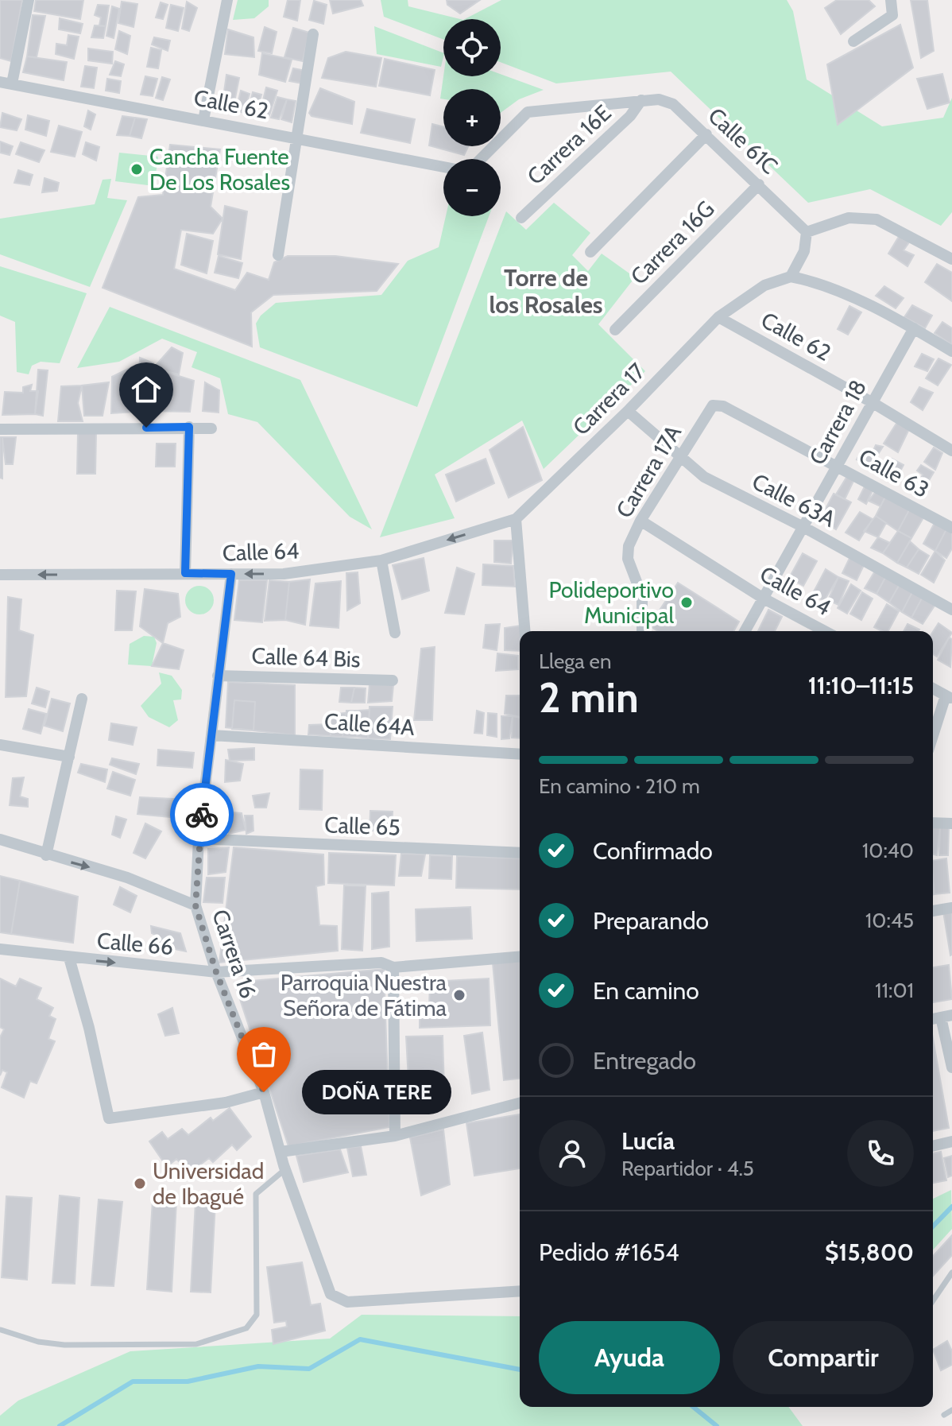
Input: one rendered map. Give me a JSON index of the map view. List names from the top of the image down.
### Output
{
  "streets": {
    "street": [
      "Calle 62",
      "Calle 61C",
      "Carrera 16E",
      "Carrera 16G",
      "Carrera 17",
      "Carrera 18",
      "Carrera 17A",
      "Calle 63",
      "Calle 63A",
      "Calle 64",
      "Calle 64 Bis",
      "Calle 64A",
      "Calle 65",
      "Calle 66",
      "Carrera 16"
    ]
  },
  "crossings": [
    ["Calle 62", "Carrera 17"],
    ["Calle 62", "Carrera 18"],
    ["Calle 61C", "Carrera 16E"],
    ["Calle 61C", "Carrera 16G"],
    ["Carrera 17", "Calle 63A"],
    ["Carrera 17", "Calle 64"],
    ["Carrera 18", "Calle 63"],
    ["Carrera 18", "Calle 63A"],
    ["Carrera 18", "Calle 64"],
    ["Carrera 17A", "Calle 63"],
    ["Carrera 17A", "Calle 63A"],
    ["Carrera 17A", "Calle 64"],
    ["Calle 64", "Carrera 16"],
    ["Calle 64 Bis", "Carrera 16"],
    ["Calle 64A", "Carrera 16"],
    ["Calle 65", "Carrera 16"],
    ["Calle 66", "Carrera 16"]
  ],
  "one_way": ["Calle 64"],
  "districts": ["Torre de los Rosales"],
  "places": [
    "Cancha Fuente De Los Rosales",
    "Polideportivo Municipal",
    "Parroquia Nuestra Señora de Fátima",
    "DOÑA TERE",
    "Universidad de Ibagué"
  ],
  "page": {
    "map_buttons": ["+", "−"],
    "heading": ["2 min", "Llega en", "11:10–11:15"],
    "panel": [
      "Lucía",
      "Repartidor · 4.5",
      "Pedido #1654",
      "$15,800"
    ],
    "bar": "En camino · 210 m",
    "list": [
      ["Confirmado", "10:40"],
      ["Preparando", "10:45"],
      ["En camino", "11:01"],
      "Entregado"
    ],
    "bubble": "DOÑA TERE",
    "buttons": ["Ayuda", "Compartir"]
  }
}
